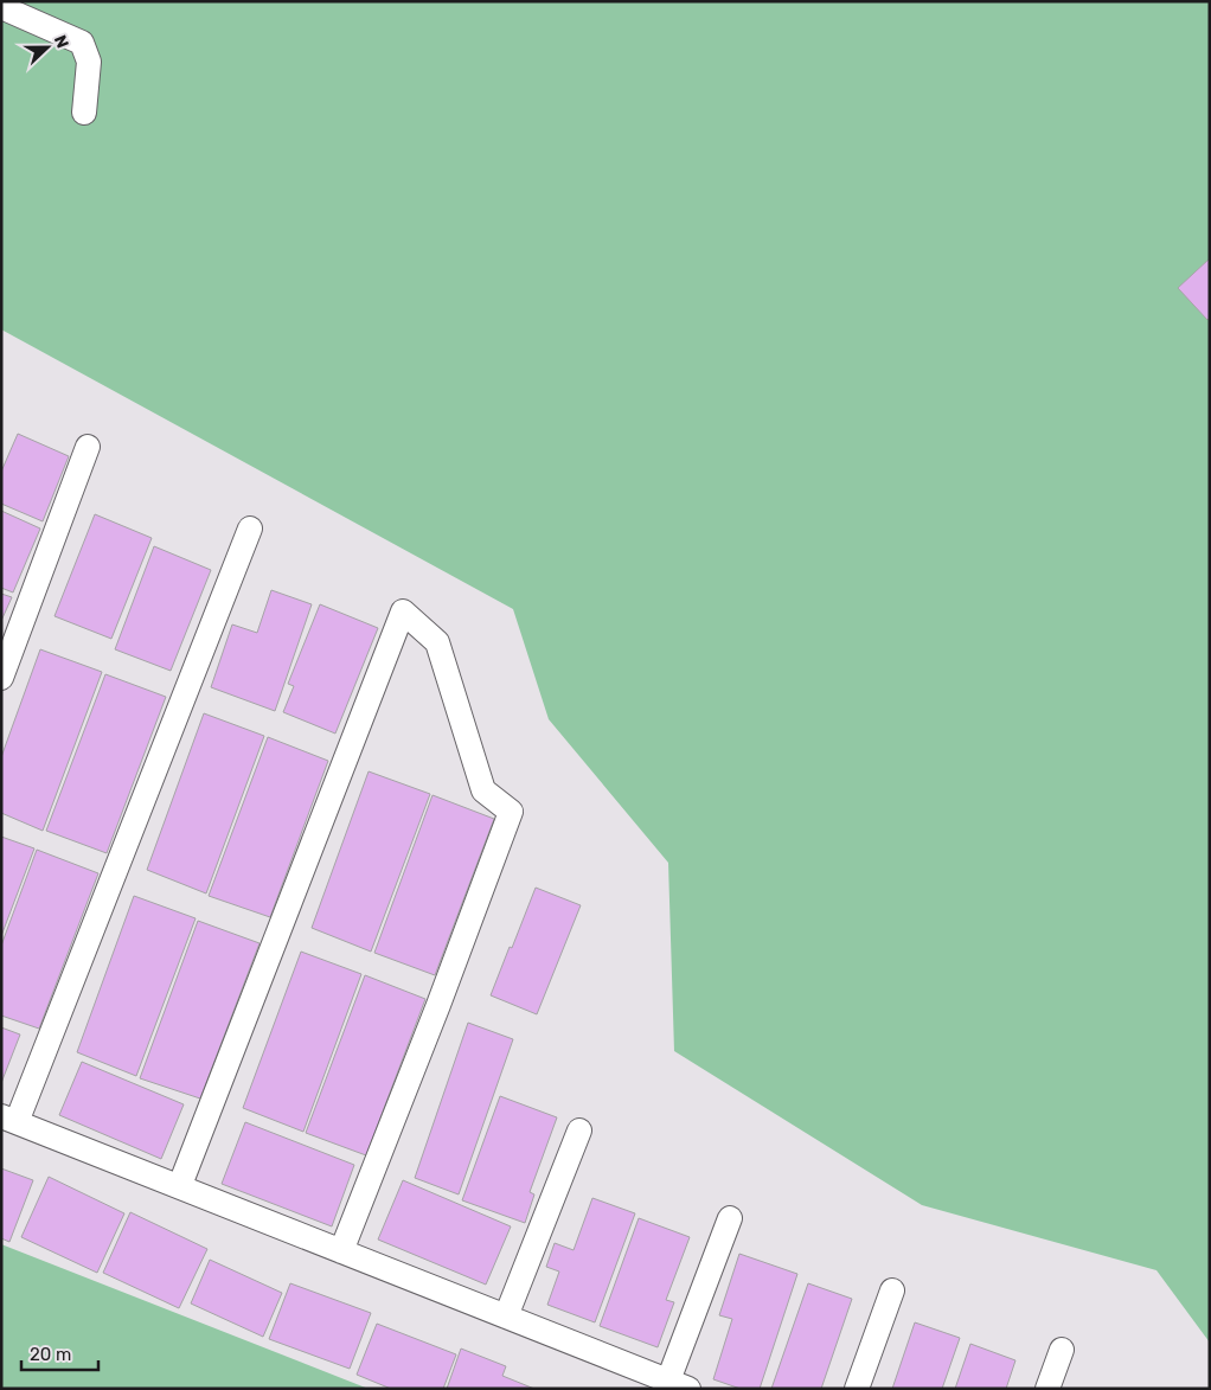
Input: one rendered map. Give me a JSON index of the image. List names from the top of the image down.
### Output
{
  "scale_bar": "20 m",
  "north": "right"
}
